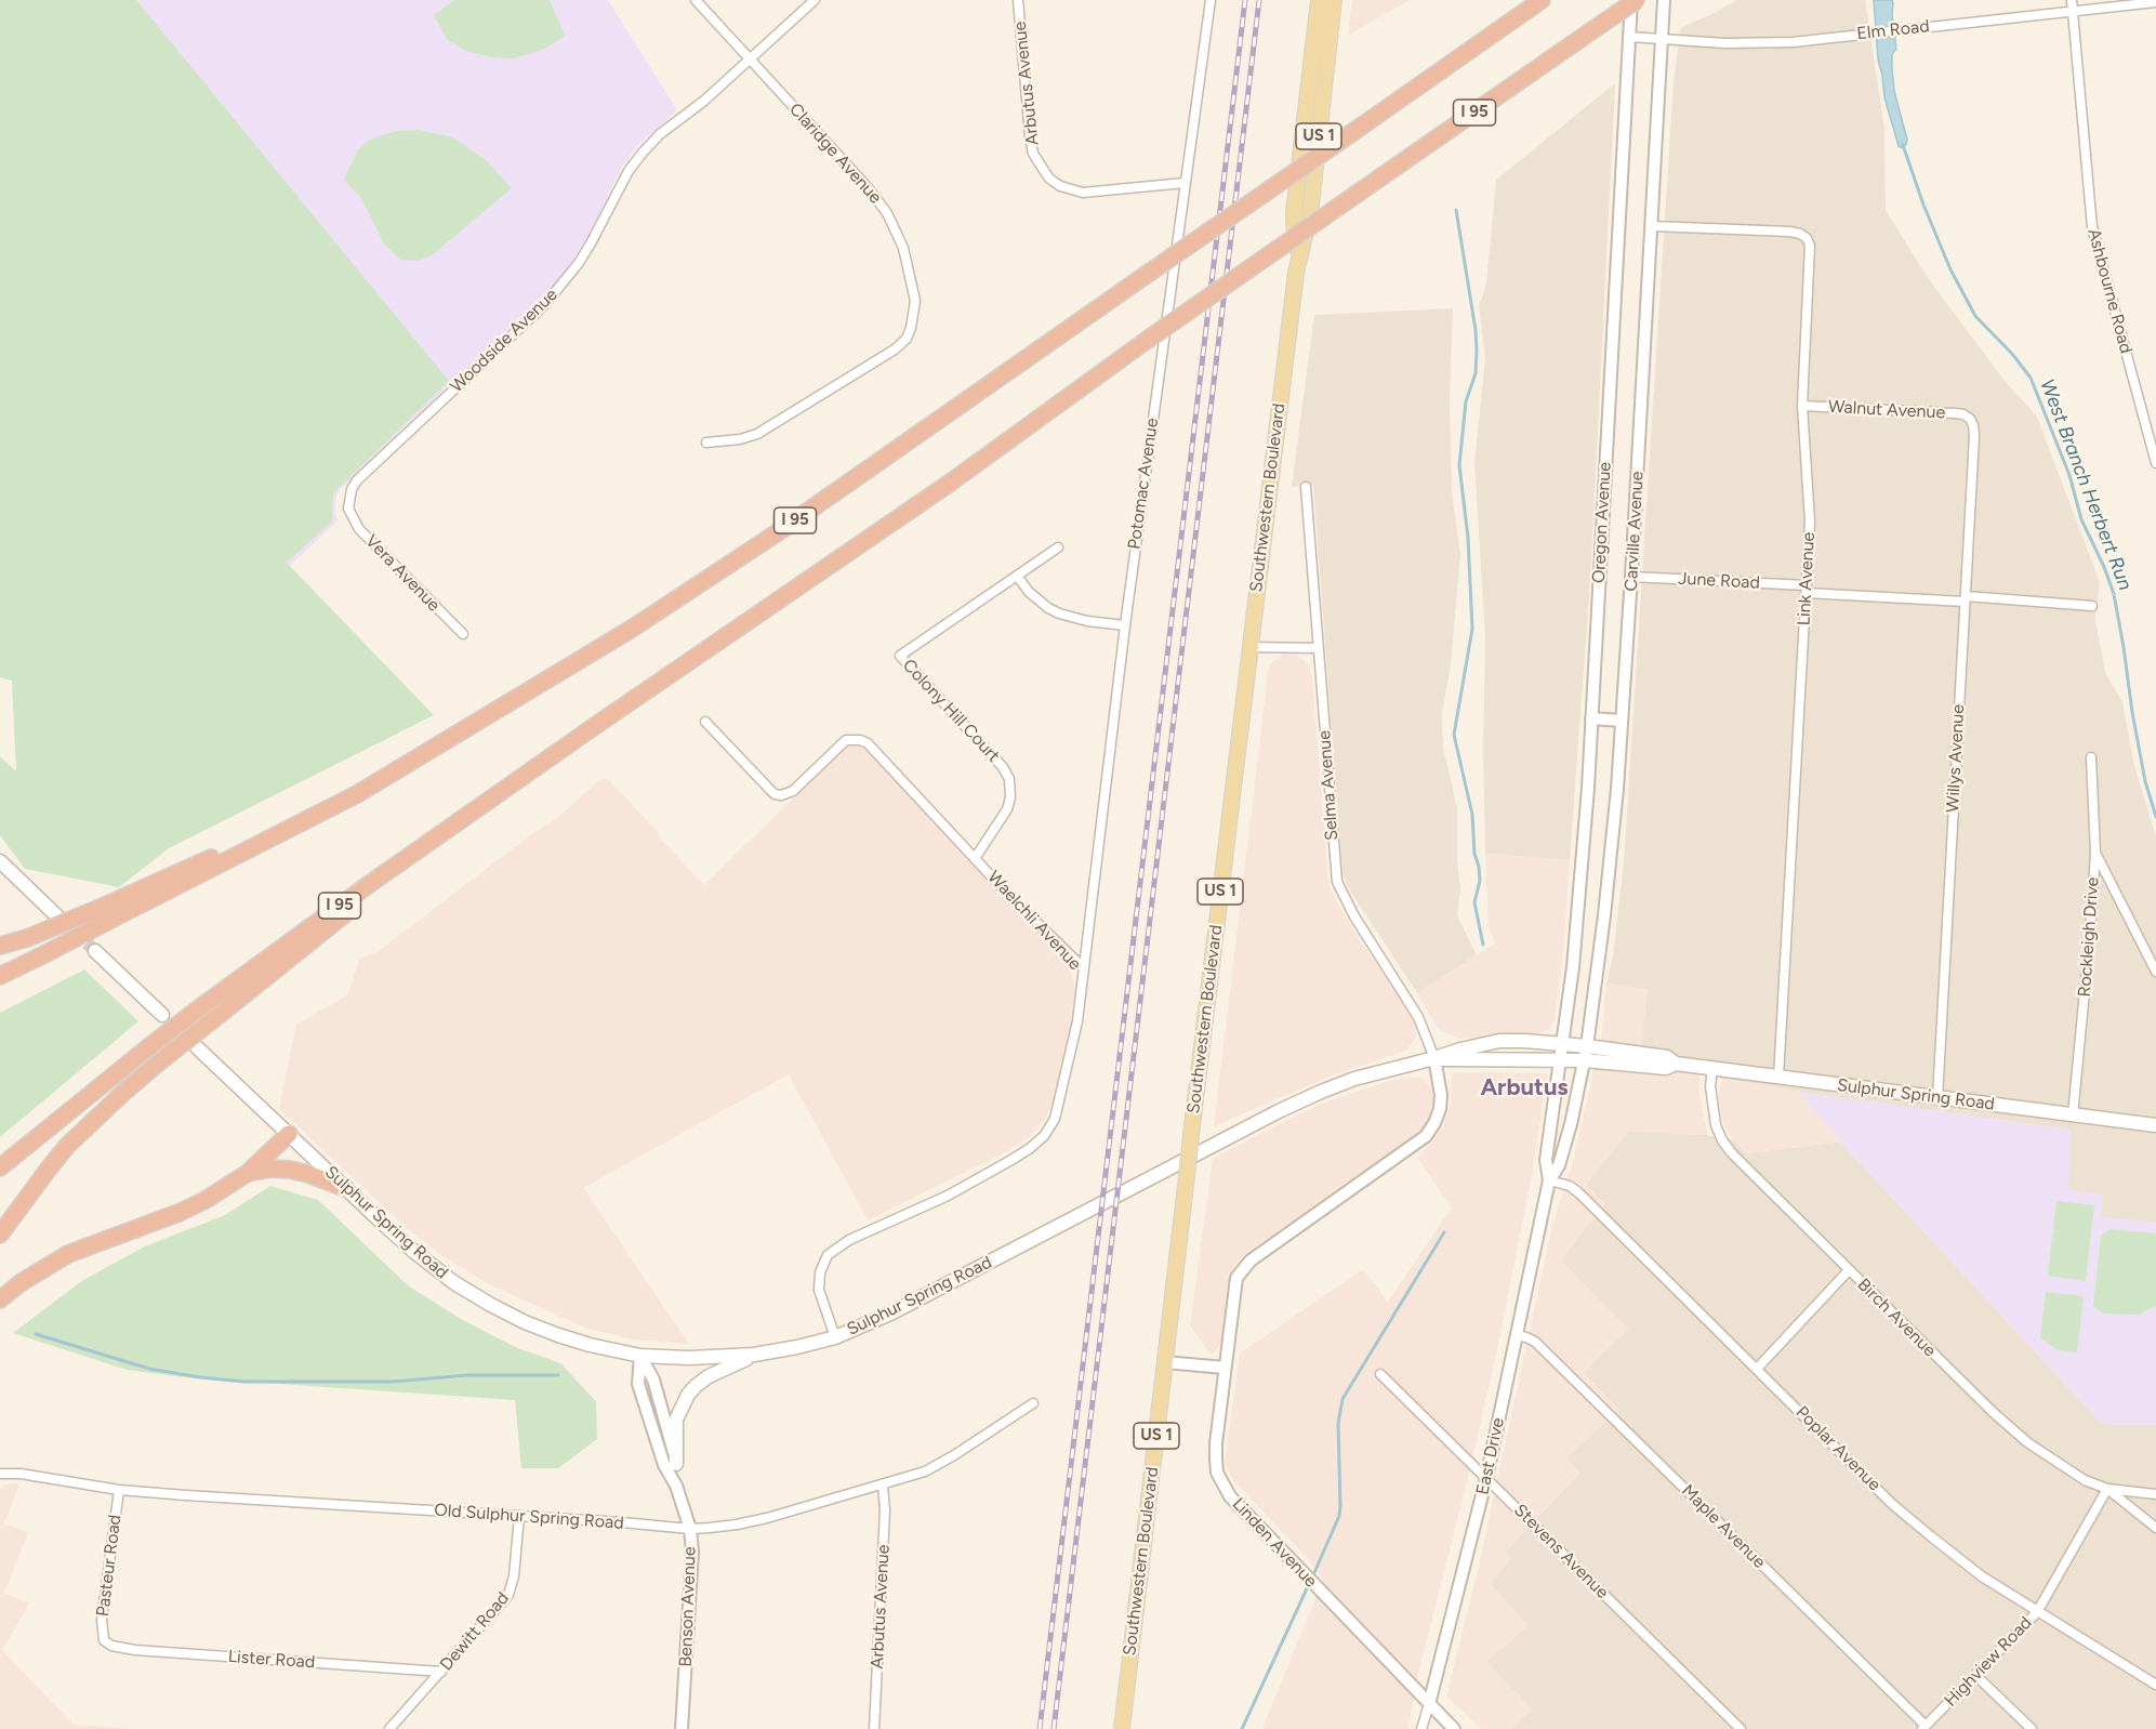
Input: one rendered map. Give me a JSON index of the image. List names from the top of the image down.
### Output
{
  "streets": {
    "highway": ["I 95"],
    "main road": ["US 1", "Southwestern Boulevard", "Sulphur Spring Road"],
    "street": [
      "Elm Road",
      "Arbutus Avenue",
      "Claridge Avenue",
      "Ashbourne Road",
      "Woodside Avenue",
      "Walnut Avenue",
      "Potomac Avenue",
      "Oregon Avenue",
      "Carville Avenue",
      "Vera Avenue",
      "Link Avenue",
      "June Road",
      "Colony Hill Court",
      "Willys Avenue",
      "Selma Avenue",
      "Waelchli Avenue",
      "Rockleigh Drive",
      "Birch Avenue",
      "Poplar Avenue",
      "East Drive",
      "Old Sulphur Spring Road",
      "Maple Avenue",
      "Linden Avenue",
      "Stevens Avenue",
      "Pasteur Road",
      "Benson Avenue",
      "Dewitt Road",
      "Lister Road",
      "Highview Road"
    ]
  },
  "crossings": [
    ["Elm Road", "Ashbourne Road"],
    ["Elm Road", "Oregon Avenue"],
    ["Elm Road", "Carville Avenue"],
    ["Arbutus Avenue", "Potomac Avenue"],
    ["Arbutus Avenue", "Old Sulphur Spring Road"],
    ["Claridge Avenue", "Woodside Avenue"],
    ["Woodside Avenue", "Vera Avenue"],
    ["Walnut Avenue", "Link Avenue"],
    ["Walnut Avenue", "Willys Avenue"],
    ["Potomac Avenue", "Waelchli Avenue"],
    ["Oregon Avenue", "Sulphur Spring Road"],
    ["Oregon Avenue", "East Drive"],
    ["Carville Avenue", "Link Avenue"],
    ["Carville Avenue", "June Road"],
    ["Carville Avenue", "Sulphur Spring Road"],
    ["Carville Avenue", "East Drive"],
    ["Link Avenue", "June Road"],
    ["Link Avenue", "Sulphur Spring Road"],
    ["June Road", "Willys Avenue"],
    ["Colony Hill Court", "Waelchli Avenue"],
    ["Willys Avenue", "Sulphur Spring Road"],
    ["Selma Avenue", "Sulphur Spring Road"],
    ["Waelchli Avenue", "Sulphur Spring Road"],
    ["Rockleigh Drive", "Sulphur Spring Road"],
    ["Sulphur Spring Road", "Birch Avenue"],
    ["Sulphur Spring Road", "East Drive"],
    ["Sulphur Spring Road", "Benson Avenue"],
    ["Birch Avenue", "Highview Road"],
    ["Poplar Avenue", "East Drive"],
    ["Poplar Avenue", "Highview Road"],
    ["East Drive", "Maple Avenue"],
    ["East Drive", "Linden Avenue"],
    ["East Drive", "Stevens Avenue"],
    ["Old Sulphur Spring Road", "Pasteur Road"],
    ["Old Sulphur Spring Road", "Benson Avenue"],
    ["Old Sulphur Spring Road", "Dewitt Road"],
    ["Maple Avenue", "Highview Road"],
    ["Pasteur Road", "Lister Road"],
    ["Dewitt Road", "Lister Road"]
  ],
  "districts": ["Arbutus"],
  "water": ["West Branch Herbert Run"]
}
